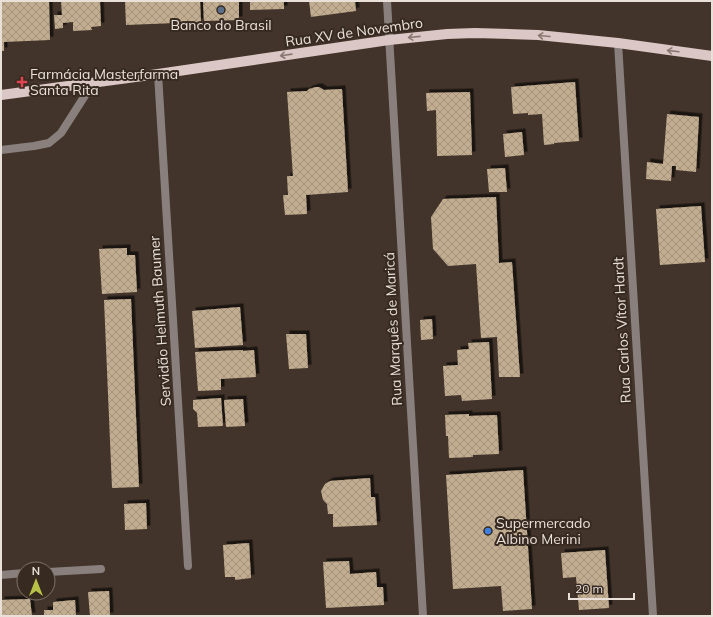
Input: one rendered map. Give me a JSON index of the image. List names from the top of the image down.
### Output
{
  "streets": {
    "main road": ["Rua XV de Novembro"],
    "street": ["Servidão Helmuth Baumer", "Rua Marquês de Maricá", "Rua Carlos Vítor Hardt"]
  },
  "crossings": [
    ["Rua XV de Novembro", "Servidão Helmuth Baumer"],
    ["Rua XV de Novembro", "Rua Marquês de Maricá"],
    ["Rua XV de Novembro", "Rua Carlos Vítor Hardt"]
  ],
  "one_way": ["Rua XV de Novembro"],
  "places": {
    "other": ["Banco do Brasil", "Supermercado Albino Merini"],
    "health": ["Farmácia Masterfarma Santa Rita"]
  },
  "scale_bar": "20 m",
  "north": "top"
}
